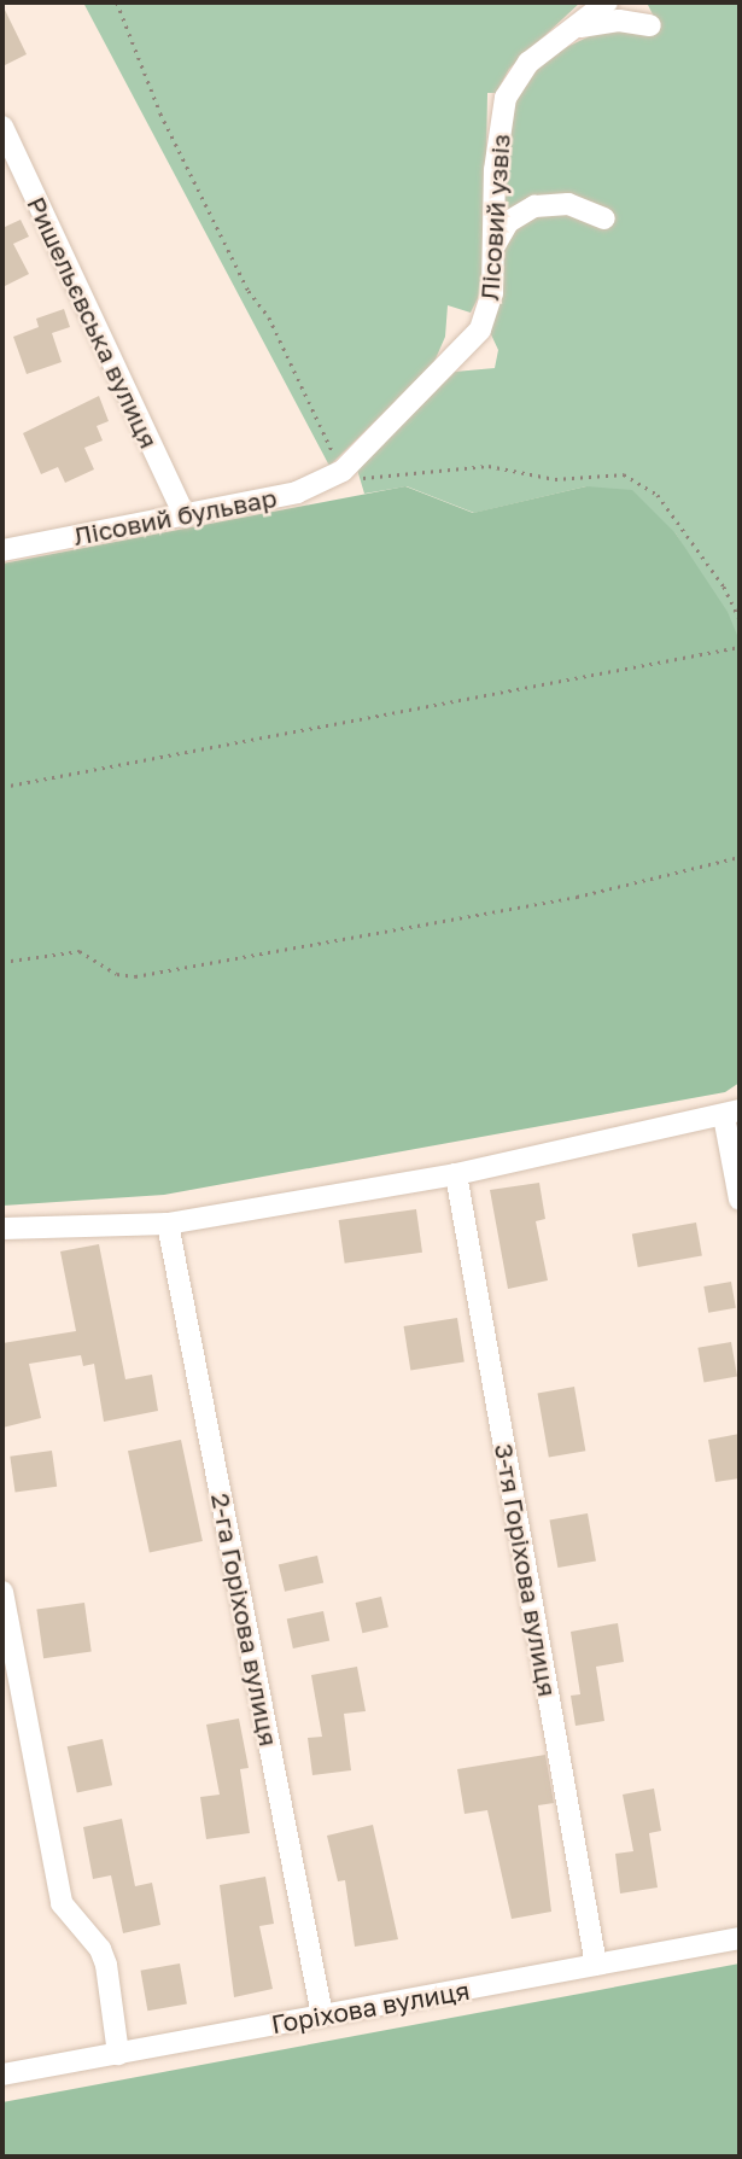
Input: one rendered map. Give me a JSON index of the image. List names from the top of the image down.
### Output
{
  "streets": {
    "street": [
      "Лісовий узвіз",
      "Ришельєвська вулиця",
      "Лісовий бульвар",
      "3-тя Горіхова вулиця",
      "2-га Горіхова вулиця",
      "Горіхова вулиця"
    ]
  },
  "crossings": [
    ["Лісовий узвіз", "Лісовий бульвар"],
    ["Ришельєвська вулиця", "Лісовий бульвар"],
    ["3-тя Горіхова вулиця", "Горіхова вулиця"],
    ["2-га Горіхова вулиця", "Горіхова вулиця"]
  ]
}
